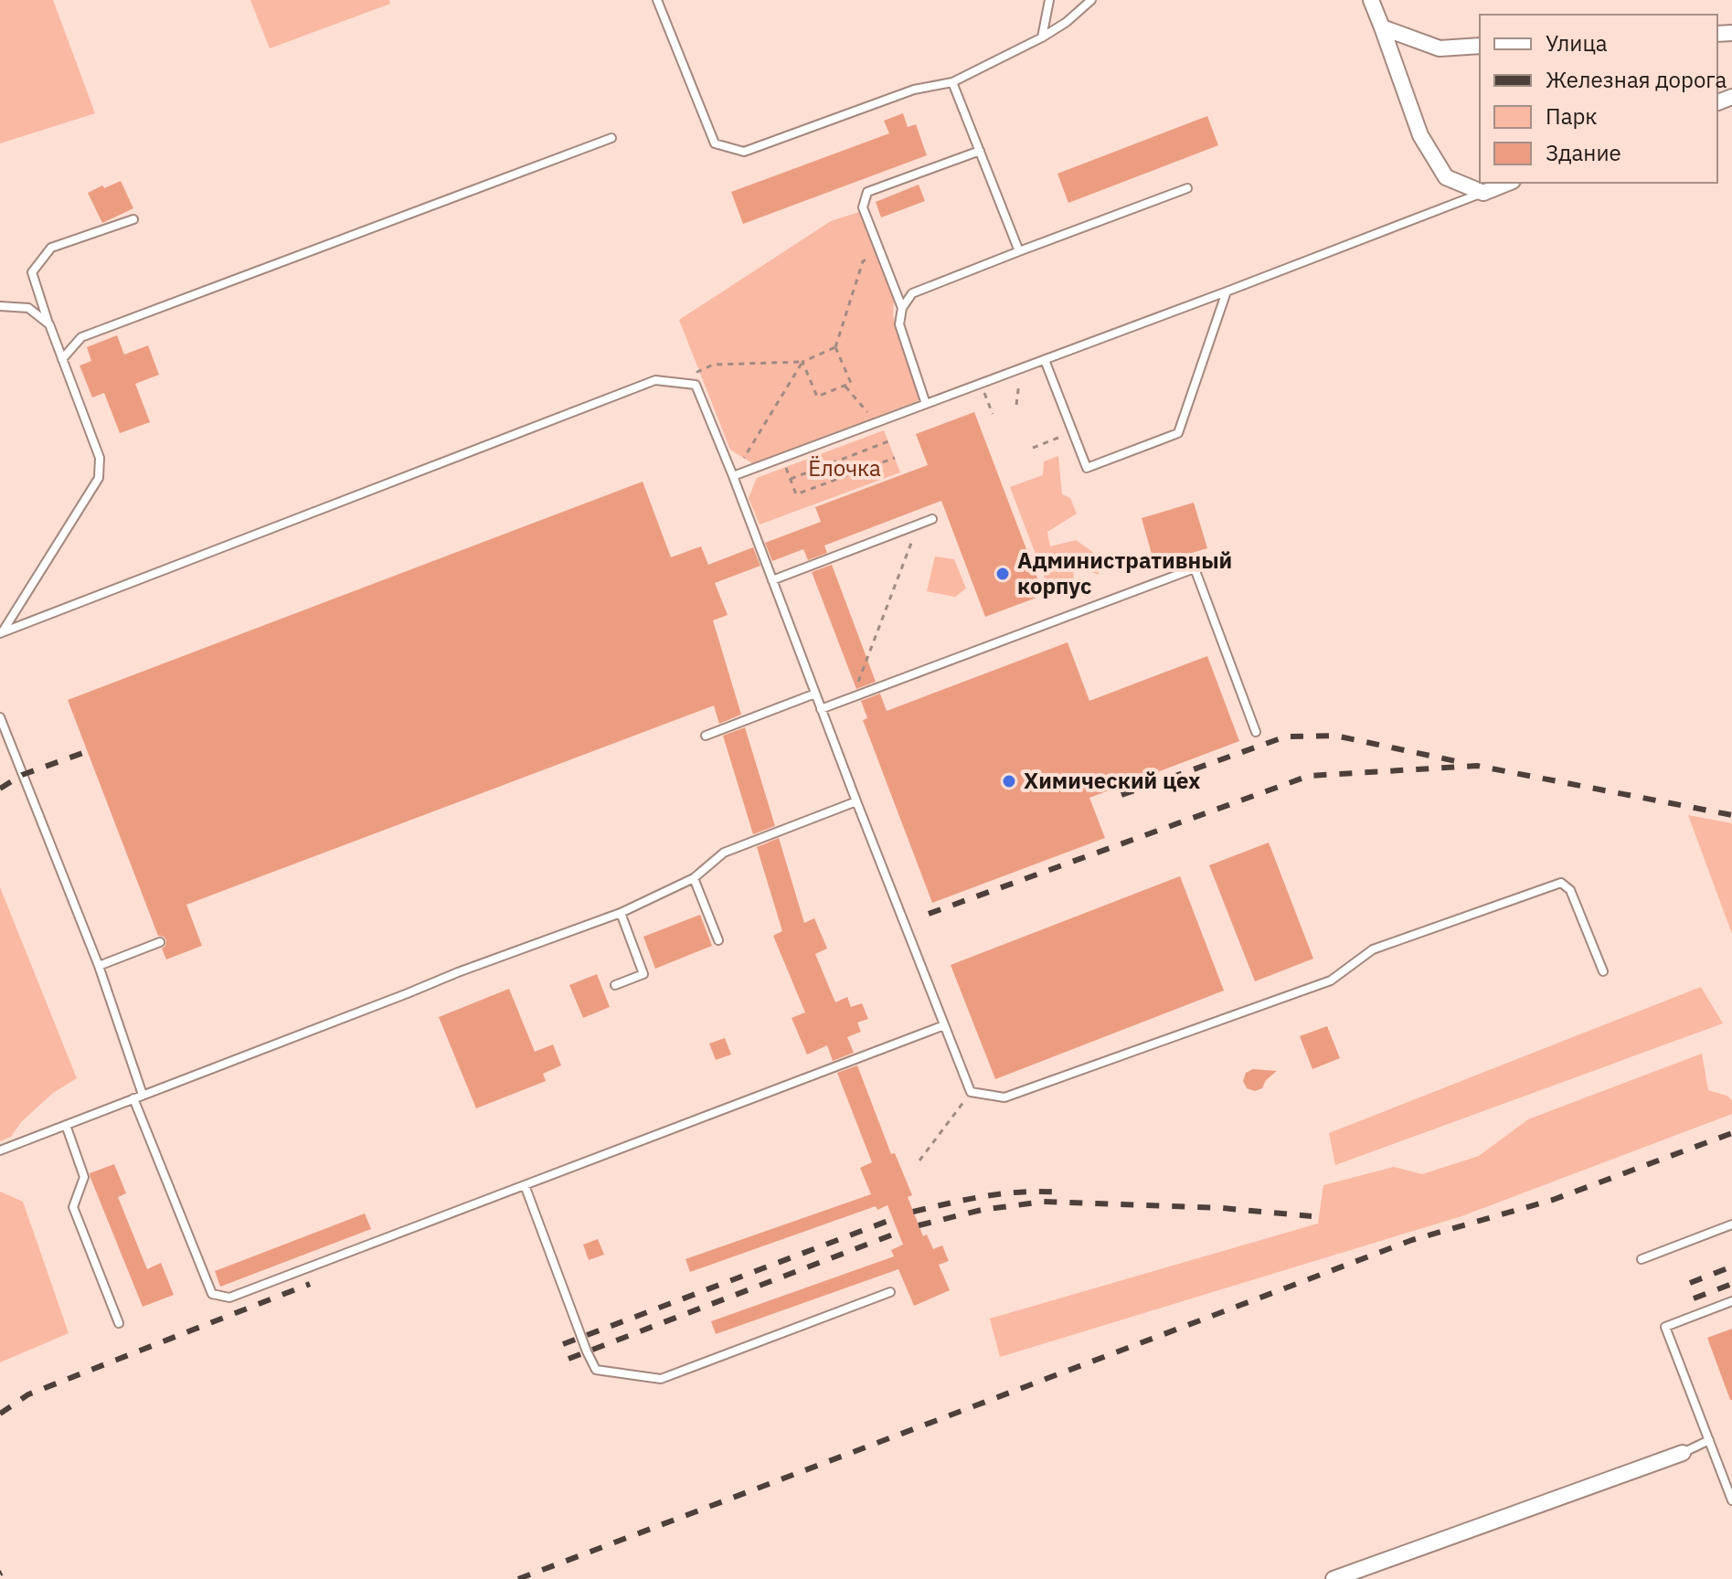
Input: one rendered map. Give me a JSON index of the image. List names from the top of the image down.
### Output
{
  "parks": ["Ёлочка"],
  "places": ["Административный корпус", "Химический цех"],
  "legend": [
    "Улица",
    "Железная дорога",
    "Парк",
    "Здание"
  ]
}
